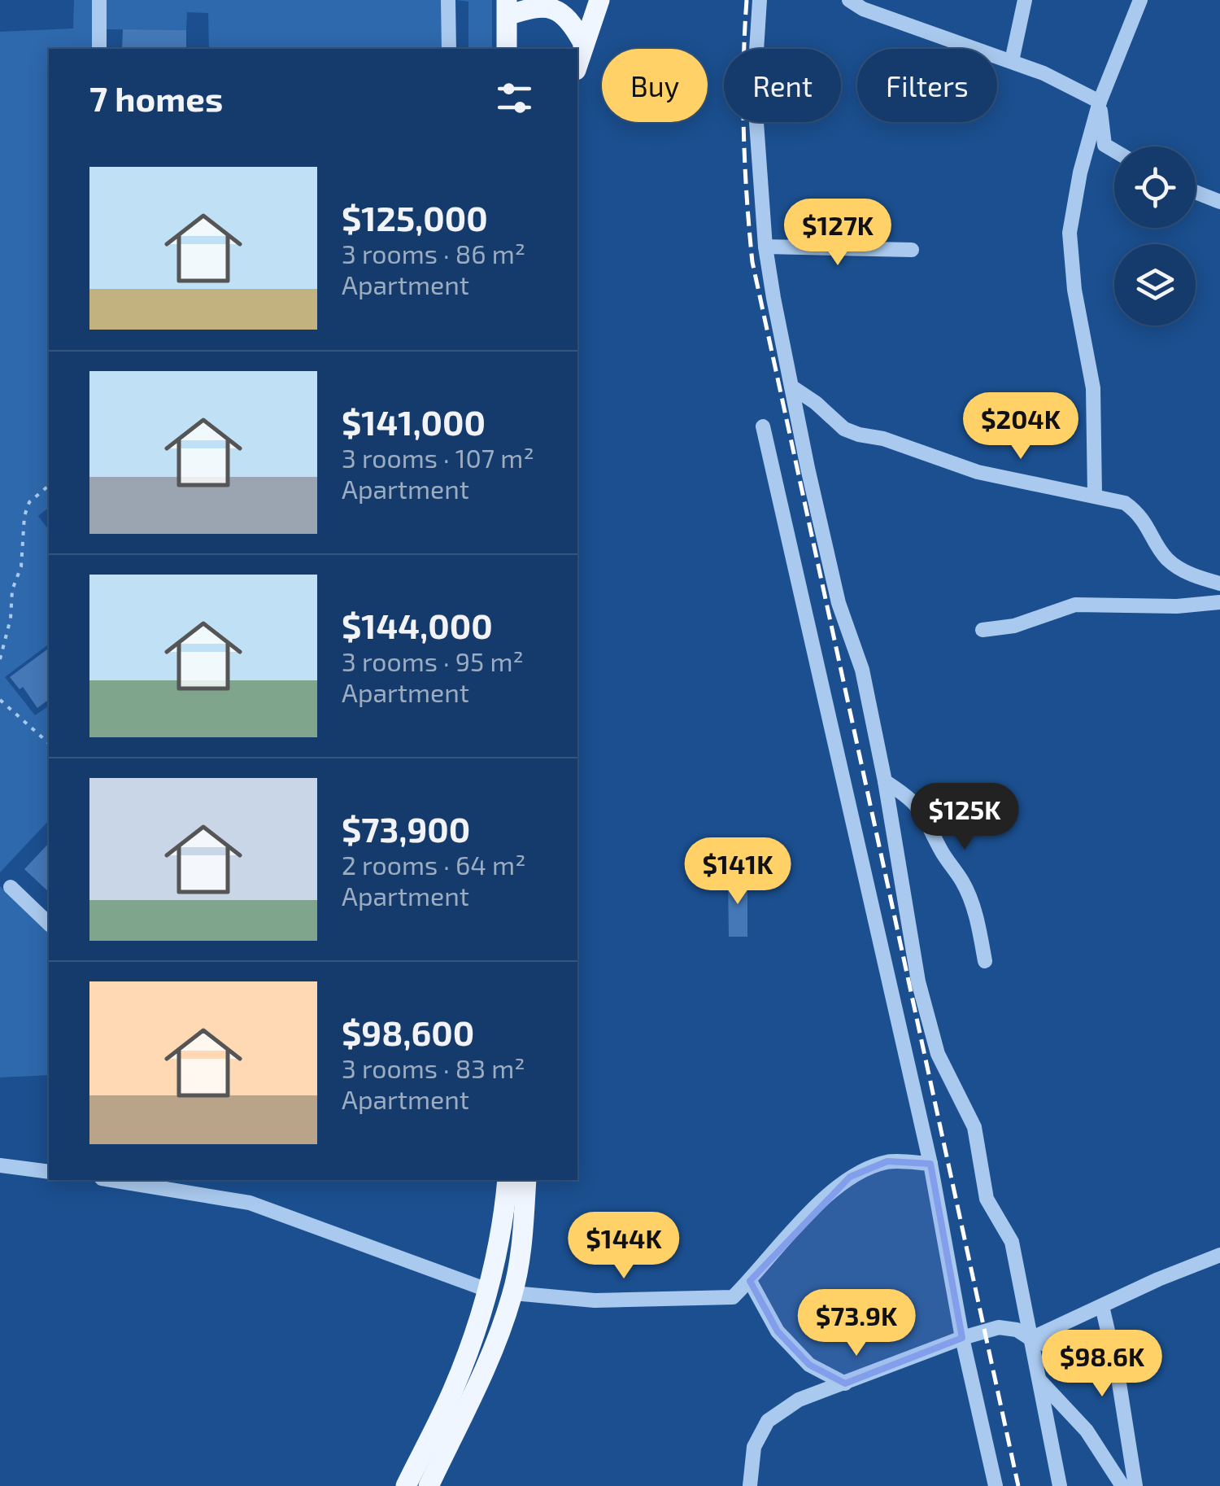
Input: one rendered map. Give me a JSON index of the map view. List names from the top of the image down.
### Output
{
  "page": {
    "chip": ["Buy", "Rent", "Filters"],
    "heading": "7 homes",
    "list": [
      {
        "name": "$125,000",
        "note": "3 rooms · 86 m² · Apartment"
      },
      {
        "name": "$141,000",
        "note": "3 rooms · 107 m² · Apartment"
      },
      {
        "name": "$144,000",
        "note": "3 rooms · 95 m² · Apartment"
      },
      {
        "name": "$73,900",
        "note": "2 rooms · 64 m² · Apartment"
      },
      {
        "name": "$98,600",
        "note": "3 rooms · 83 m² · Apartment"
      }
    ],
    "price": [
      "$127K",
      "$204K",
      "$125K",
      "$141K",
      "$144K",
      "$73.9K",
      "$98.6K"
    ]
  }
}
